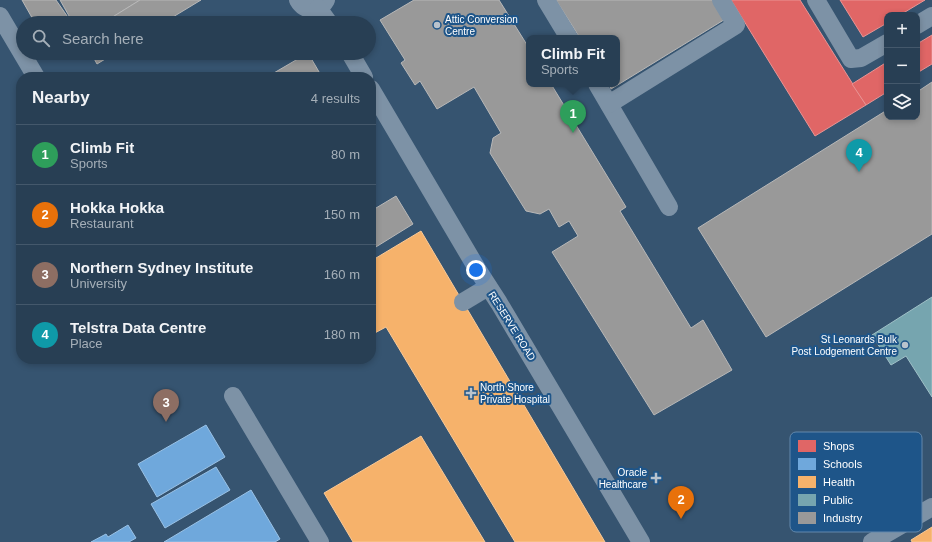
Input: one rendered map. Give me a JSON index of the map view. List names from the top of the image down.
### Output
{
  "streets": {
    "street": ["RESERVE ROAD"]
  },
  "places": {
    "other": ["Attic Conversion Centre", "St Leonards Bulk Post Lodgement Centre"],
    "health": ["North Shore Private Hospital", "Oracle Healthcare"]
  },
  "legend": [
    "Shops",
    "Schools",
    "Health",
    "Public",
    "Industry"
  ],
  "page": {
    "map_buttons": ["+", "−"],
    "search": "Search here",
    "popup": ["Climb Fit", "Sports"],
    "heading": ["Nearby", "4 results"],
    "pins": [
      "1",
      "4",
      "3",
      "2"
    ],
    "list": [
      {
        "mark": "1",
        "name": "Climb Fit",
        "note": "Sports",
        "value": "80 m"
      },
      {
        "mark": "2",
        "name": "Hokka Hokka",
        "note": "Restaurant",
        "value": "150 m"
      },
      {
        "mark": "3",
        "name": "Northern Sydney Institute",
        "note": "University",
        "value": "160 m"
      },
      {
        "mark": "4",
        "name": "Telstra Data Centre",
        "note": "Place",
        "value": "180 m"
      }
    ]
  }
}
